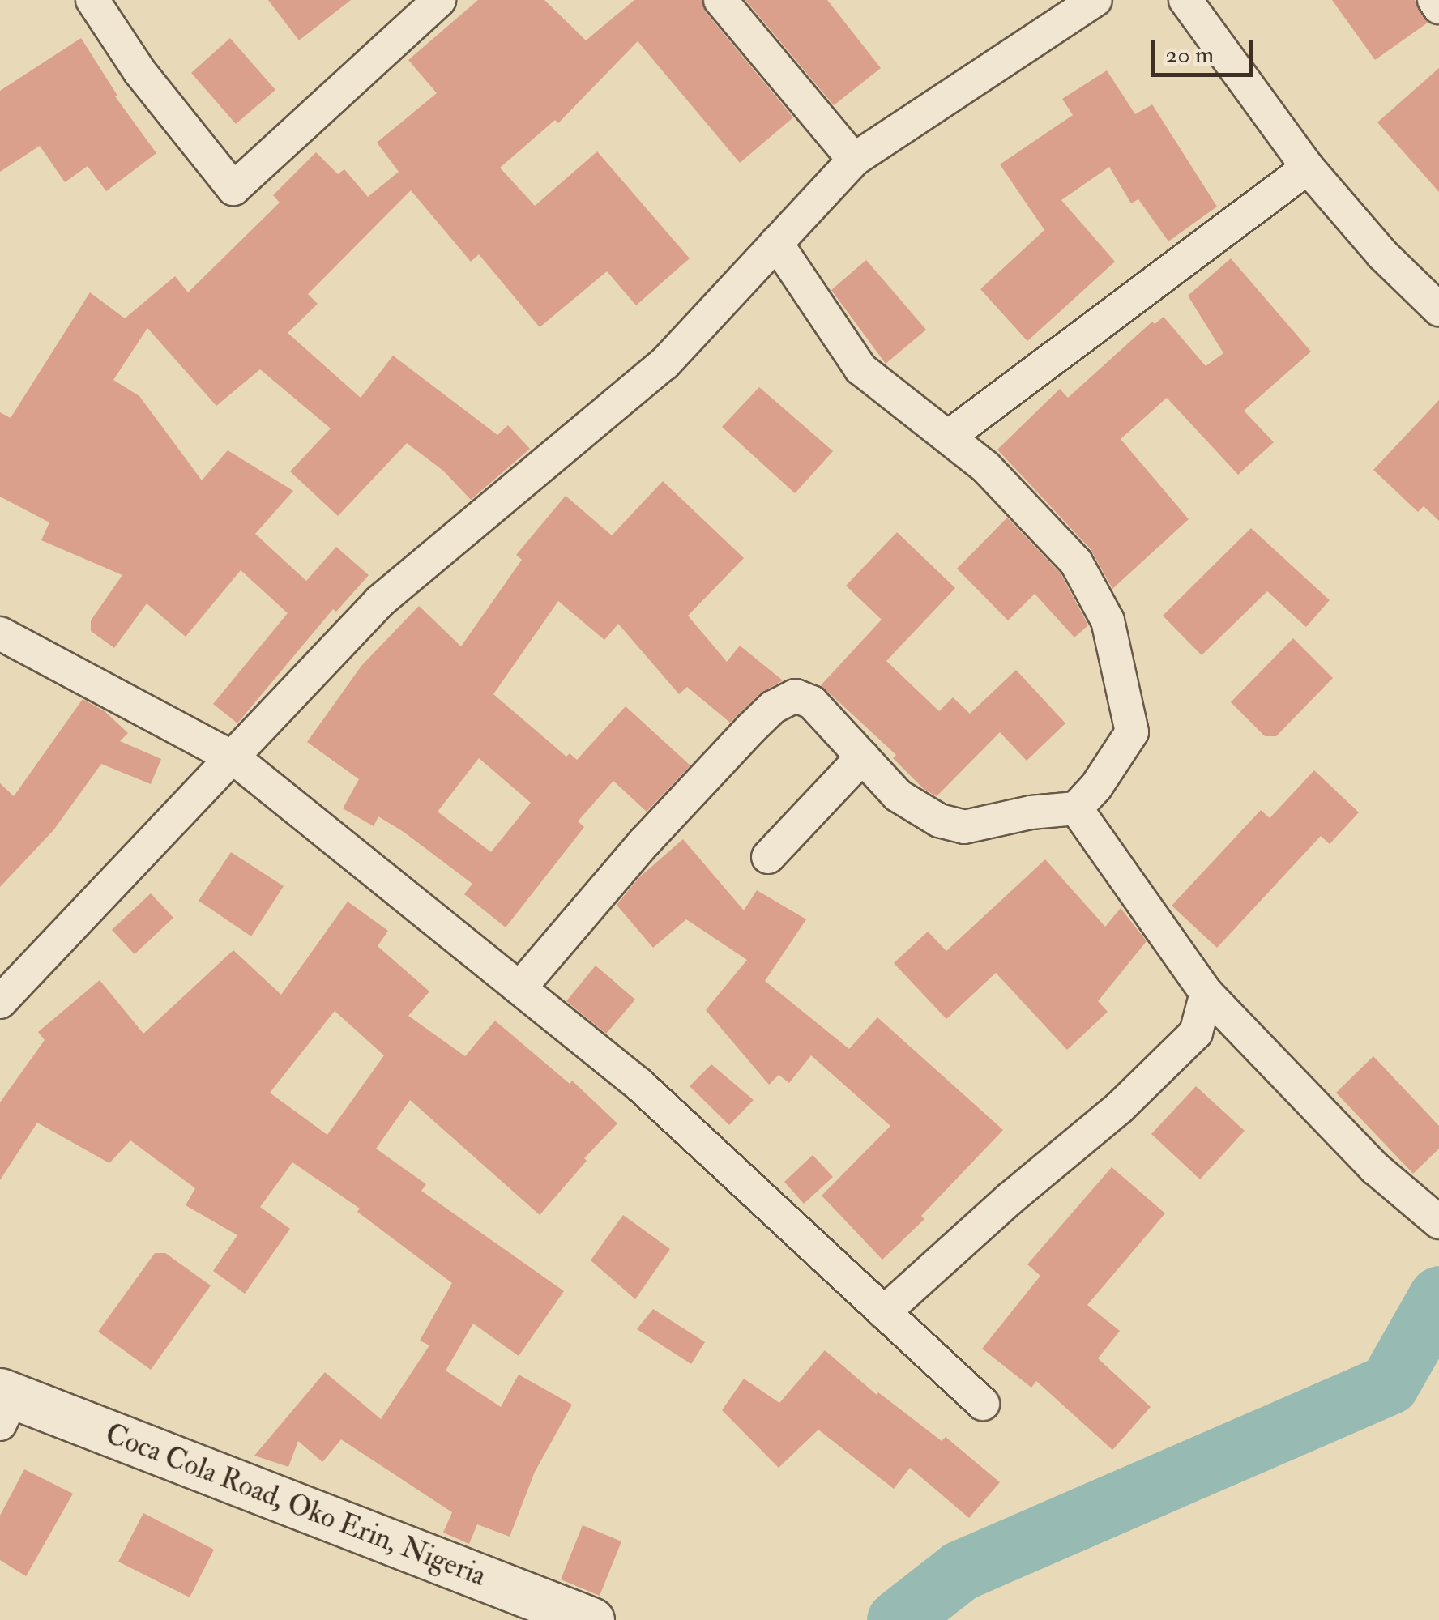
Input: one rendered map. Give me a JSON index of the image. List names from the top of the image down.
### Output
{
  "streets": {
    "street": ["Coca Cola Road, Oko Erin, Nigeria"]
  },
  "scale_bar": "20 m"
}
